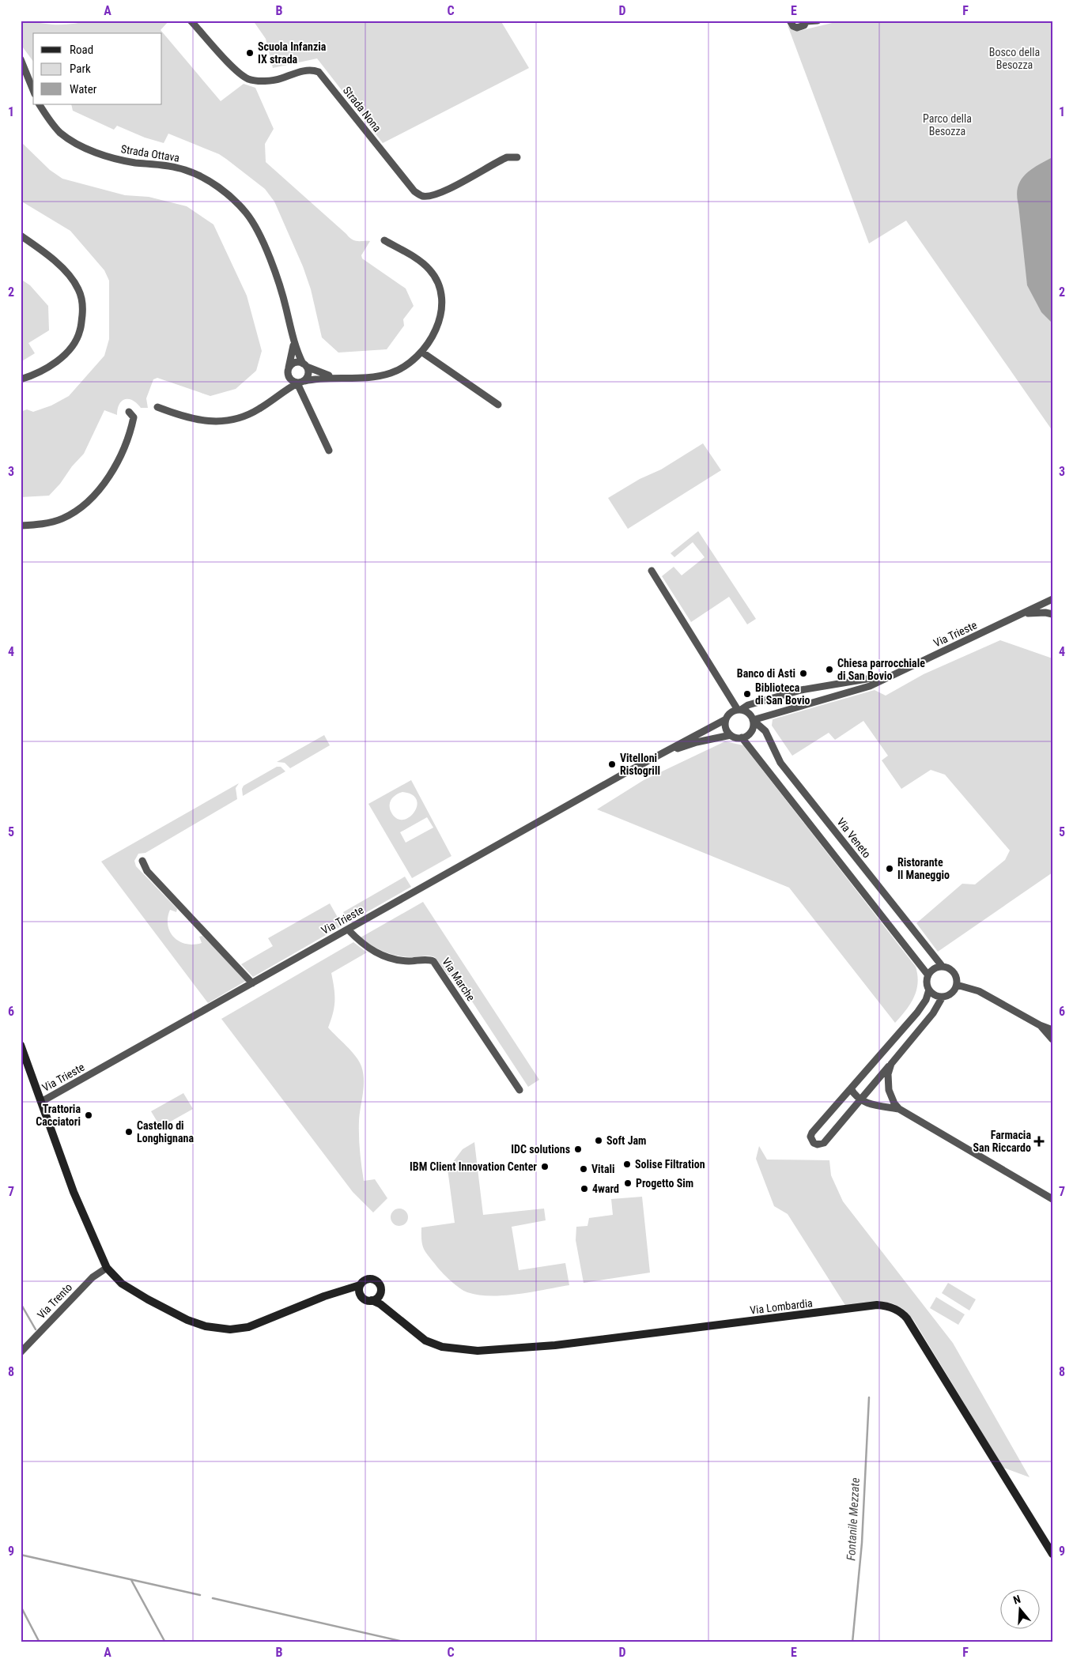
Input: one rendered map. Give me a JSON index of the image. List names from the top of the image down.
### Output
{
  "streets": {
    "street": [
      "Strada Nona",
      "Strada Ottava",
      "Via Trieste",
      "Via Veneto",
      "Via Marche",
      "Via Trento",
      "Via Lombardia"
    ]
  },
  "crossings": [
    ["Via Trieste", "Via Veneto"],
    ["Via Trieste", "Via Marche"]
  ],
  "water": ["Fontanile Mezzate"],
  "parks": ["Bosco della Besozza", "Parco della Besozza"],
  "places": {
    "other": [
      "Scuola Infanzia IX strada",
      "Chiesa parrocchiale di San Bovio",
      "Banco di Asti",
      "Biblioteca di San Bovio",
      "Vitelloni Ristogrill",
      "Ristorante Il Maneggio",
      "Trattoria Cacciatori",
      "Castello di Longhignana",
      "Soft Jam",
      "IDC solutions",
      "Solise Filtration",
      "IBM Client Innovation Center",
      "Vitali",
      "Progetto Sim",
      "4ward"
    ],
    "health": ["Farmacia San Riccardo"]
  },
  "legend": ["Road", "Park", "Water"],
  "north": "top",
  "grid": {
    "columns": [
      "A",
      "B",
      "C",
      "D",
      "E",
      "F"
    ],
    "rows": [
      "1",
      "2",
      "3",
      "4",
      "5",
      "6",
      "7",
      "8",
      "9"
    ]
  }
}
